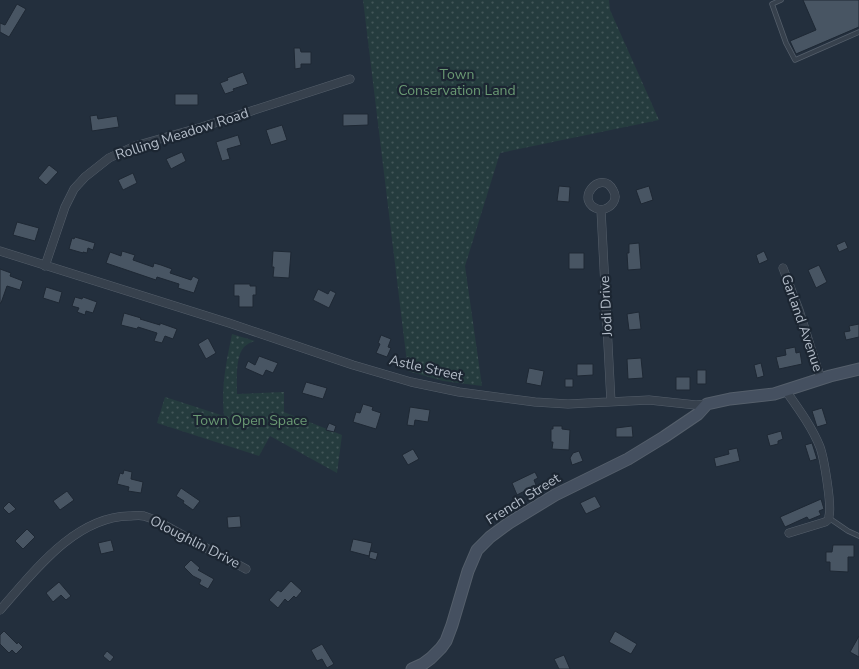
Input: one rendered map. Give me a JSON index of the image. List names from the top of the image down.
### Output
{
  "streets": {
    "street": [
      "Rolling Meadow Road",
      "Jodi Drive",
      "Garland Avenue",
      "Astle Street",
      "French Street",
      "Oloughlin Drive"
    ]
  },
  "crossings": [
    ["Rolling Meadow Road", "Astle Street"],
    ["Jodi Drive", "Astle Street"],
    ["Garland Avenue", "Astle Street"],
    ["Astle Street", "French Street"]
  ],
  "parks": ["Town Conservation Land", "Town Open Space"]
}
